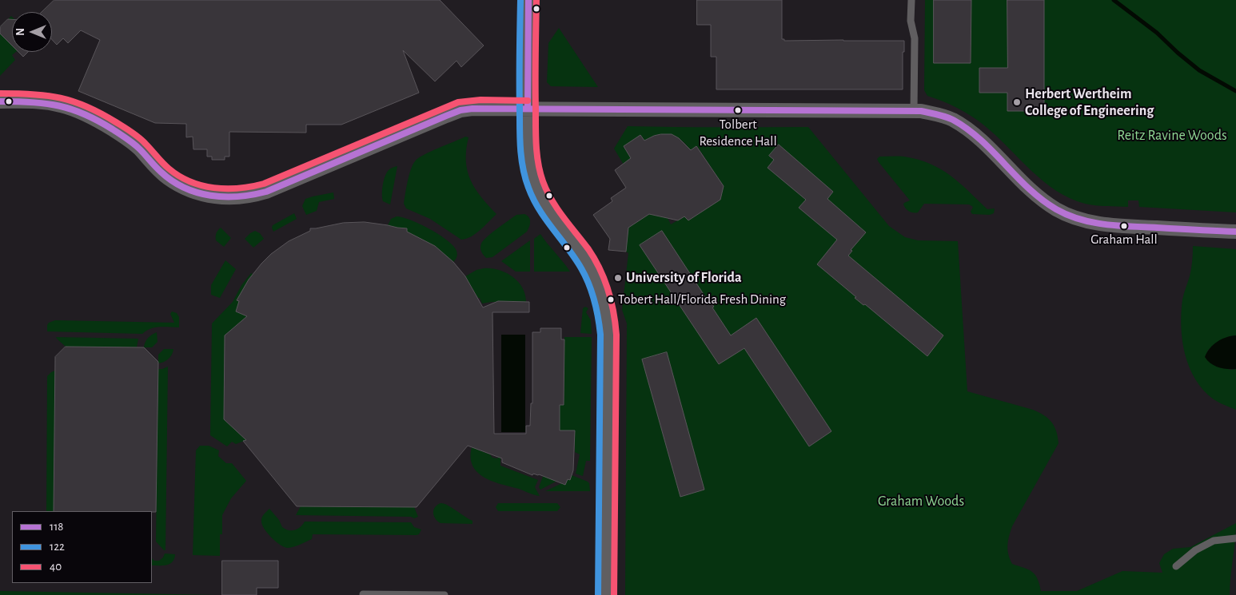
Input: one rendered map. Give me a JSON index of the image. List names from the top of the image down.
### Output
{
  "parks": ["Reitz Ravine Woods", "Graham Woods"],
  "places": [
    "Herbert Wertheim College of Engineering",
    "Tolbert Residence Hall",
    "Graham Hall",
    "University of Florida",
    "Tobert Hall/Florida Fresh Dining"
  ],
  "lines": ["transit line 118", "transit line 122", "transit line 40"],
  "legend": ["118", "122", "40"],
  "north": "left"
}
